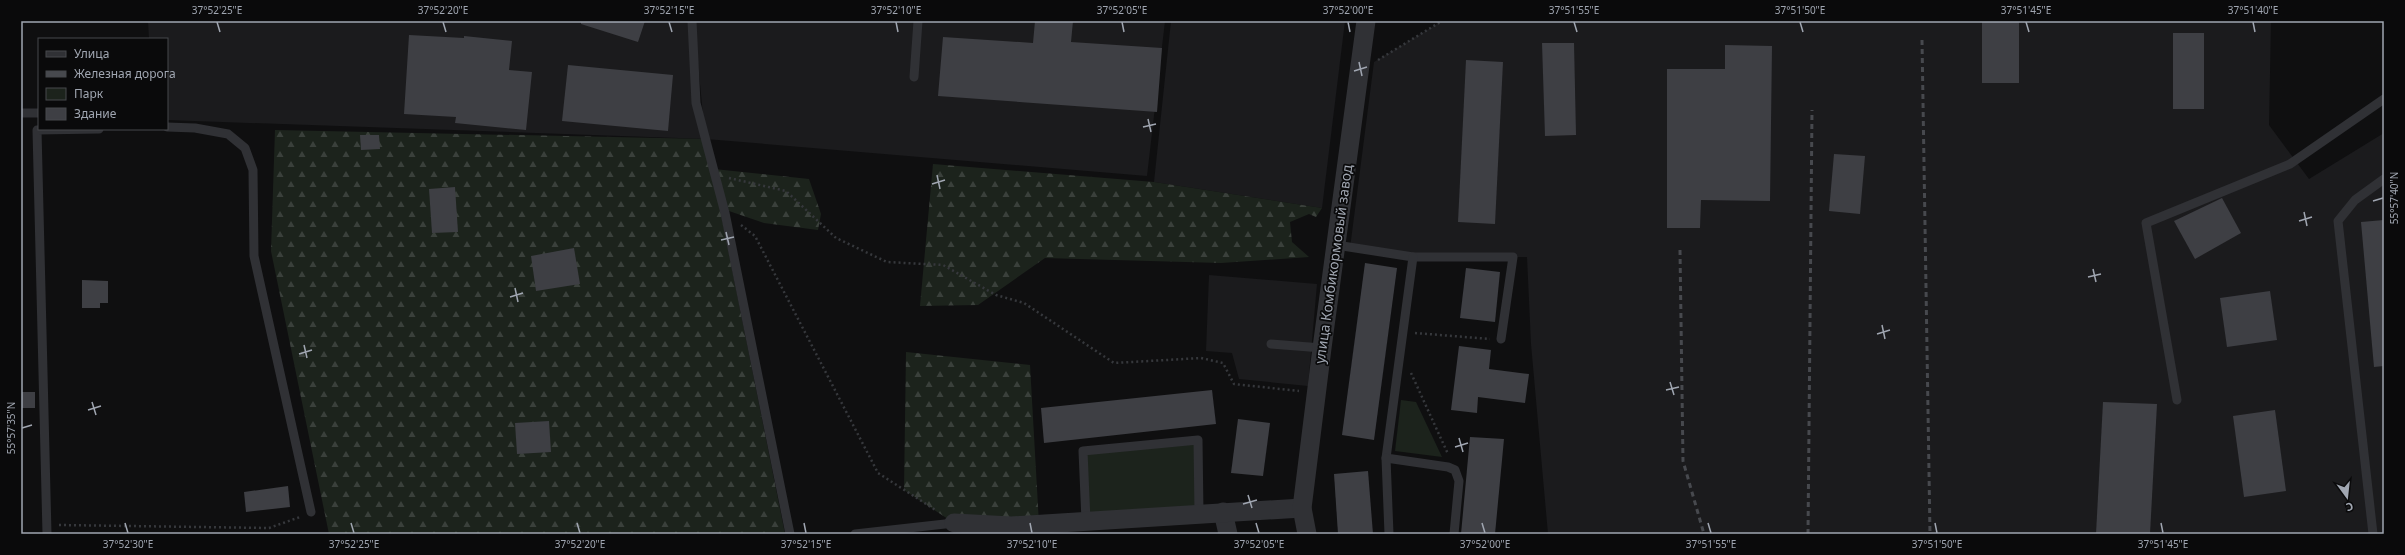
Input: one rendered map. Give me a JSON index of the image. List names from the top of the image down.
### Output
{
  "streets": {
    "street": ["улица Комбикормовый завод"]
  },
  "legend": [
    "Улица",
    "Железная дорога",
    "Парк",
    "Здание"
  ],
  "north": "bottom",
  "coordinates": [
    "37°52'25\"E",
    "37°52'20\"E",
    "37°52'15\"E",
    "37°52'10\"E",
    "37°52'05\"E",
    "37°52'00\"E",
    "37°51'55\"E",
    "37°51'50\"E",
    "37°51'45\"E",
    "37°51'40\"E",
    "55°57'40\"N",
    "55°57'35\"N",
    "37°52'30\"E"
  ]
}
